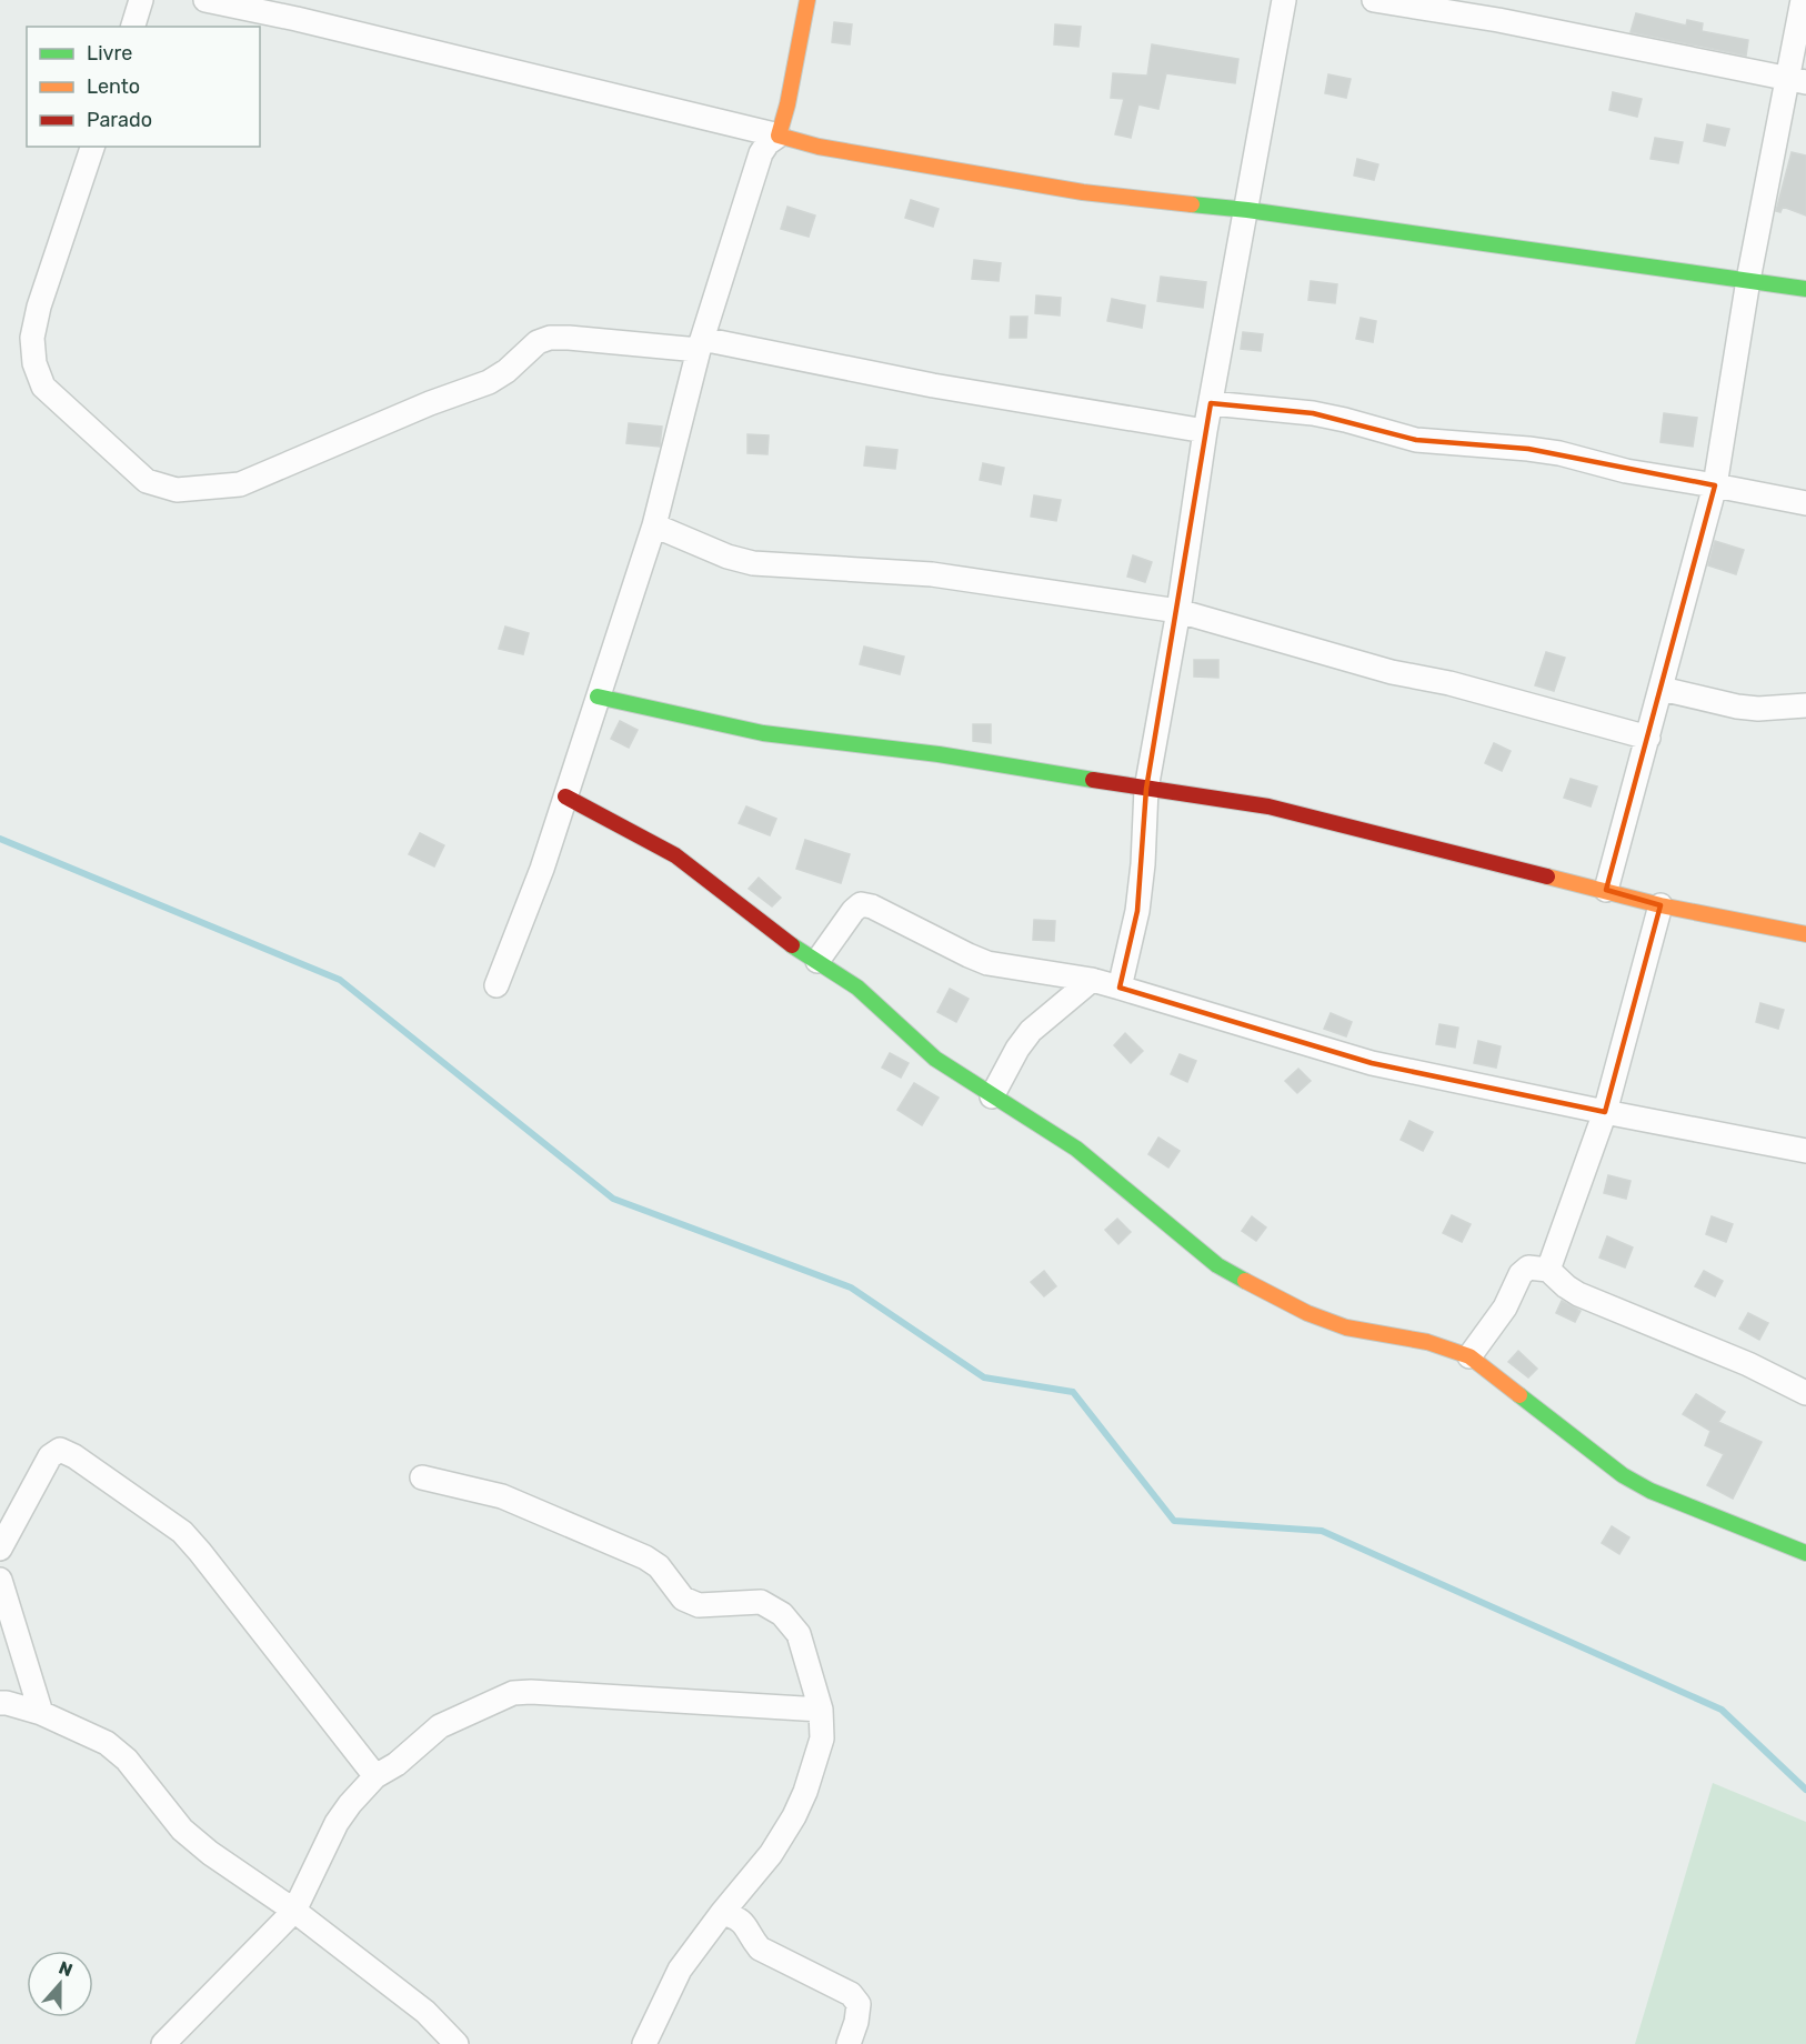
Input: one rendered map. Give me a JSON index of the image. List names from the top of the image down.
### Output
{
  "legend": ["Livre", "Lento", "Parado"],
  "north": "top"
}
